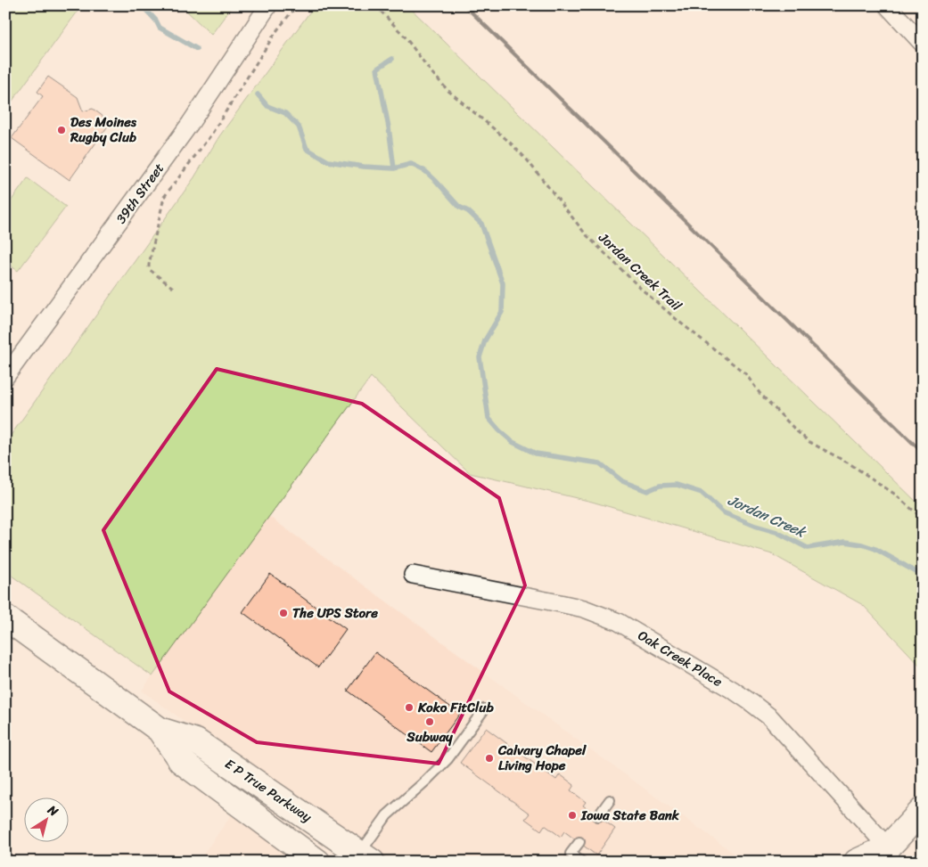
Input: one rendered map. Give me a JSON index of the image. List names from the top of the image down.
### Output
{
  "streets": {
    "main road": ["E P True Parkway"],
    "street": ["39th Street", "Oak Creek Place"],
    "path": ["Jordan Creek Trail"]
  },
  "water": ["Jordan Creek"],
  "places": [
    "Des Moines Rugby Club",
    "The UPS Store",
    "Koko FitClub",
    "Subway",
    "Calvary Chapel Living Hope",
    "Iowa State Bank"
  ],
  "north": "top right"
}
